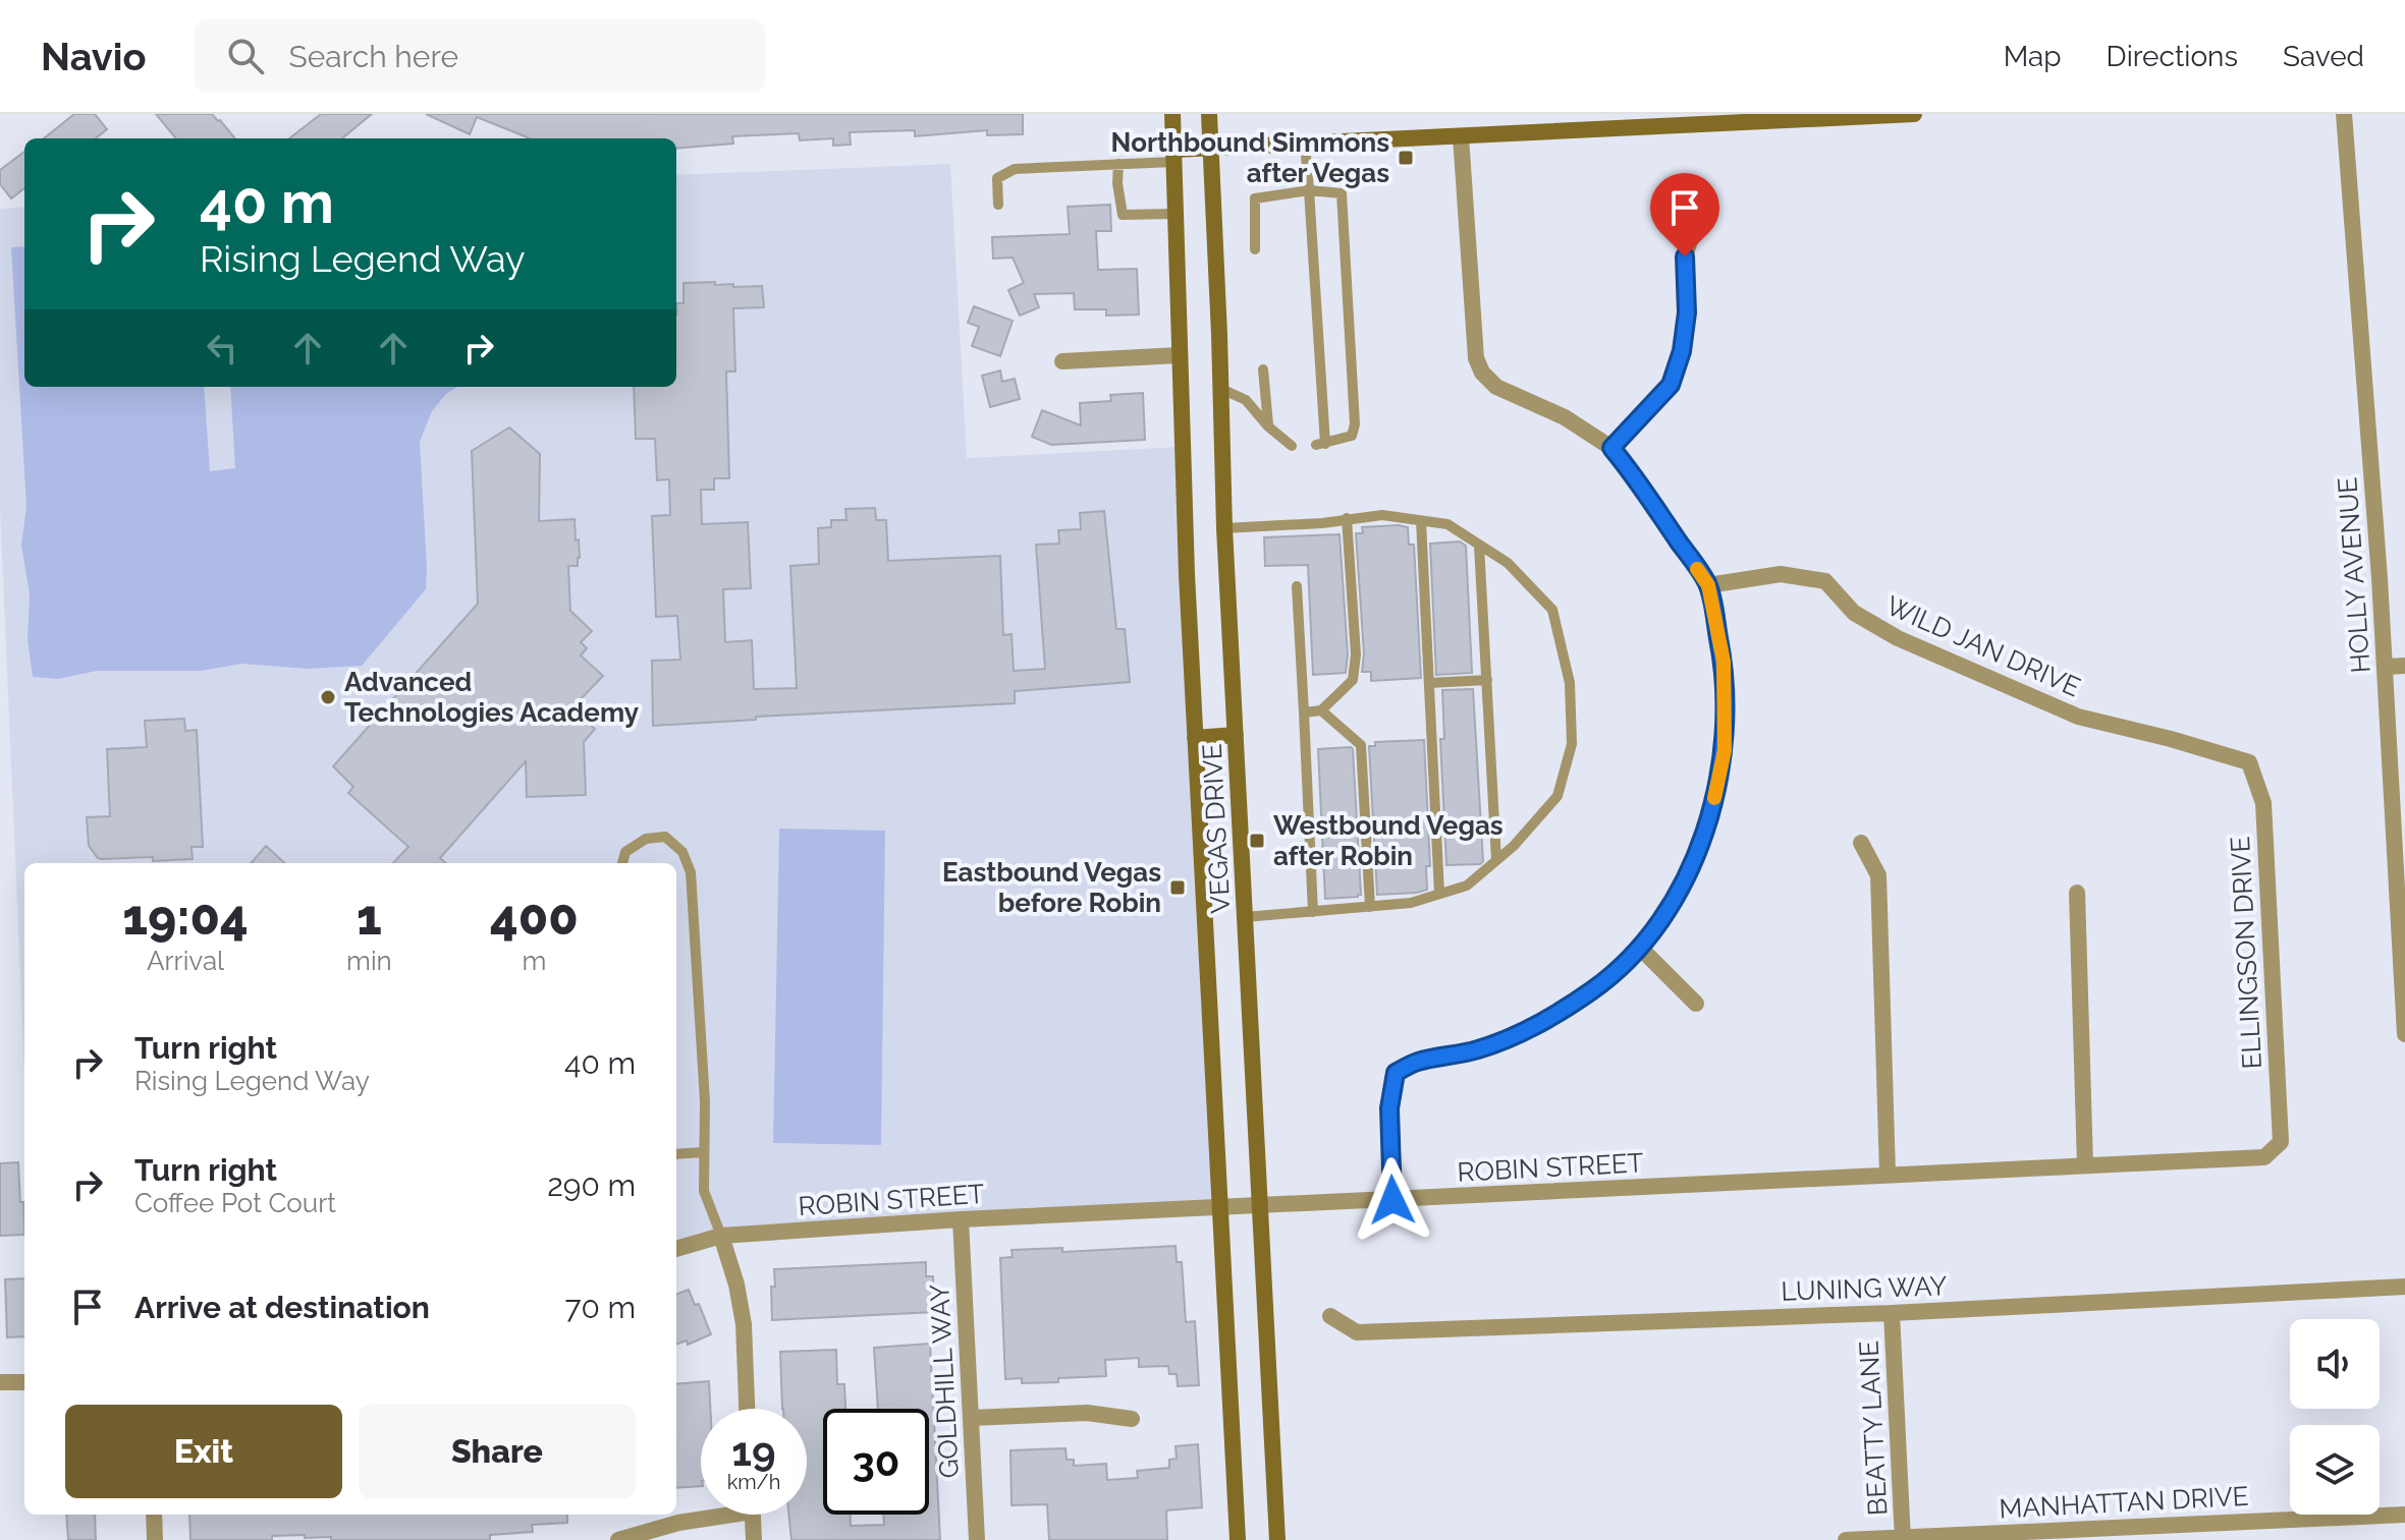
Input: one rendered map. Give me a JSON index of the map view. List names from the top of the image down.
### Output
{
  "streets": {
    "main road": ["VEGAS DRIVE"],
    "street": [
      "HOLLY AVENUE",
      "WILD JAN DRIVE",
      "ELLINGSON DRIVE",
      "ROBIN STREET",
      "LUNING WAY",
      "GOLDHILL WAY",
      "BEATTY LANE",
      "MANHATTAN DRIVE"
    ]
  },
  "crossings": [
    ["WILD JAN DRIVE", "ELLINGSON DRIVE"],
    ["VEGAS DRIVE", "ROBIN STREET"],
    ["ELLINGSON DRIVE", "ROBIN STREET"],
    ["ROBIN STREET", "GOLDHILL WAY"],
    ["LUNING WAY", "BEATTY LANE"],
    ["BEATTY LANE", "MANHATTAN DRIVE"]
  ],
  "places": {
    "transit": ["Northbound Simmons after Vegas", "Westbound Vegas after Robin", "Eastbound Vegas before Robin"],
    "other": ["Advanced Technologies Academy"]
  },
  "page": {
    "header": "Navio",
    "search": "Search here",
    "nav": ["Map", "Directions", "Saved"],
    "turn": ["40 m", "Rising Legend Way"],
    "eta": [
      "19:04",
      "Arrival",
      "1",
      "min",
      "400",
      "m"
    ],
    "list": [
      {
        "name": "Turn right",
        "note": "Rising Legend Way",
        "value": "40 m"
      },
      {
        "name": "Turn right",
        "note": "Coffee Pot Court",
        "value": "290 m"
      },
      {
        "name": "Arrive at destination",
        "value": "70 m"
      }
    ],
    "buttons": ["Exit", "Share"],
    "speed": "19 km/h",
    "limit": "30"
  }
}
